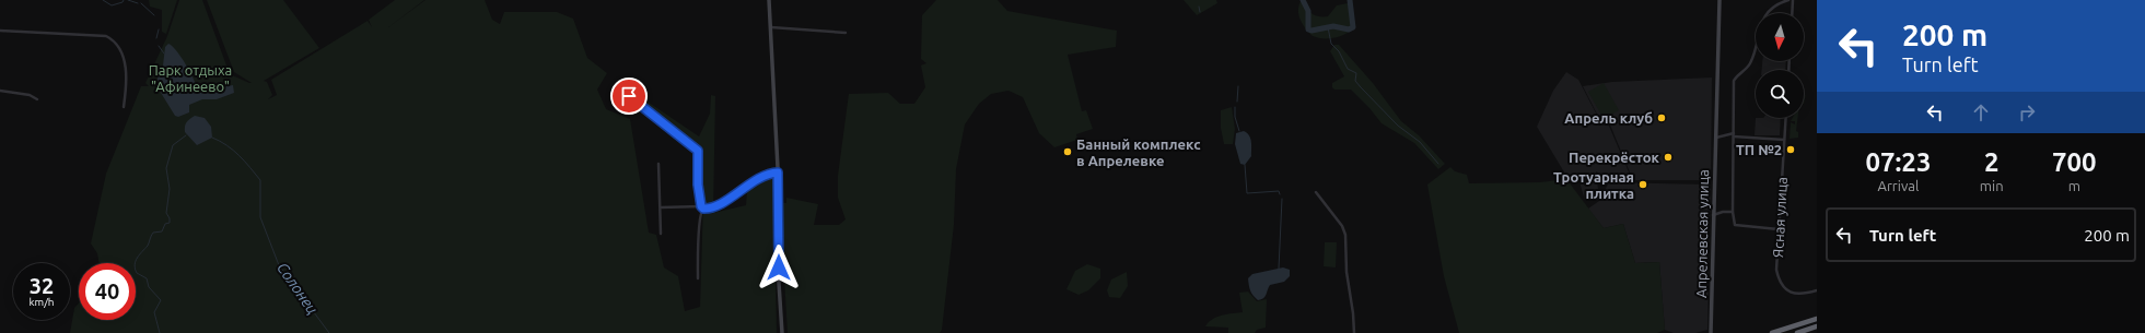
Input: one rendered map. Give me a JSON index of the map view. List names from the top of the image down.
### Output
{
  "streets": {
    "street": ["Ясная улица", "Апрелевская улица"]
  },
  "water": ["Солонец"],
  "parks": ["Парк отдыха \"Афинеево\""],
  "places": [
    "Апрель клуб",
    "ТП №2",
    "Банный комплекс в Апрелевке",
    "Перекрёсток",
    "Тротуарная плитка"
  ],
  "north": "bottom",
  "page": {
    "turn": ["200 m", "Turn left"],
    "eta": [
      "07:23",
      "Arrival",
      "2",
      "min",
      "700",
      "m"
    ],
    "list": [
      {
        "name": "Turn left",
        "value": "200 m"
      }
    ],
    "speed": "32 km/h",
    "limit": "40"
  }
}
